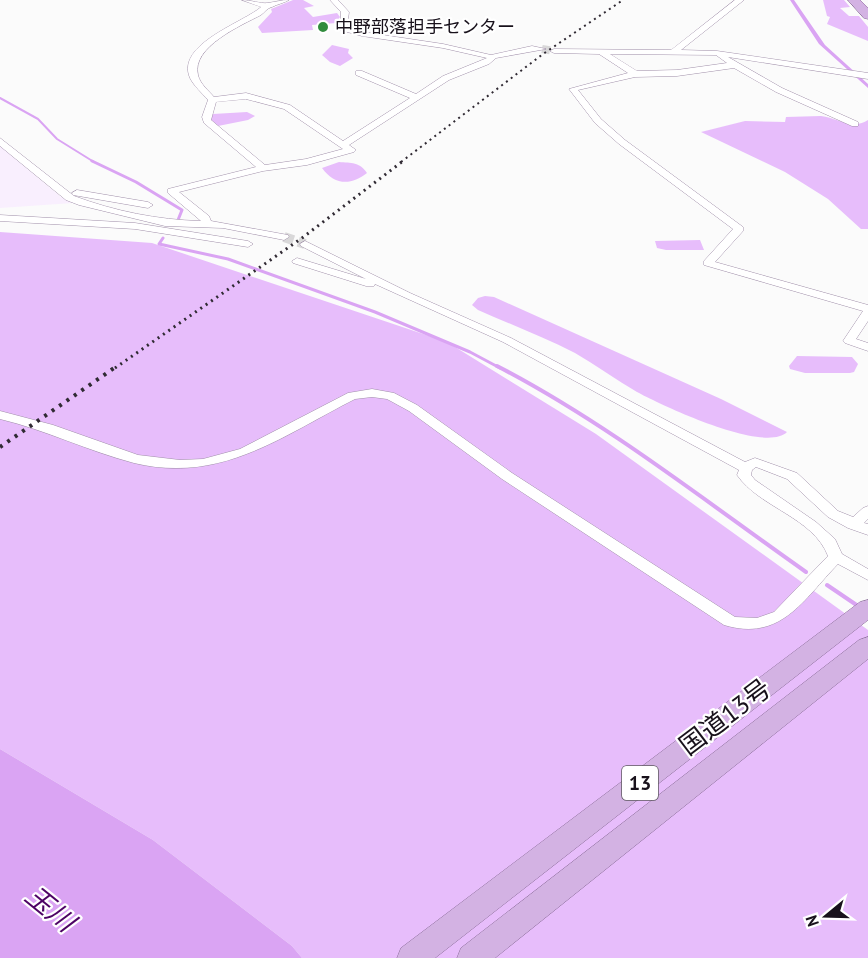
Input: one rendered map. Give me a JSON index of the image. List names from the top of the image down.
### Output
{
  "streets": {
    "highway": ["国道13号", "13"]
  },
  "water": ["玉川"],
  "places": ["中野部落担手センター"],
  "north": "left"
}
